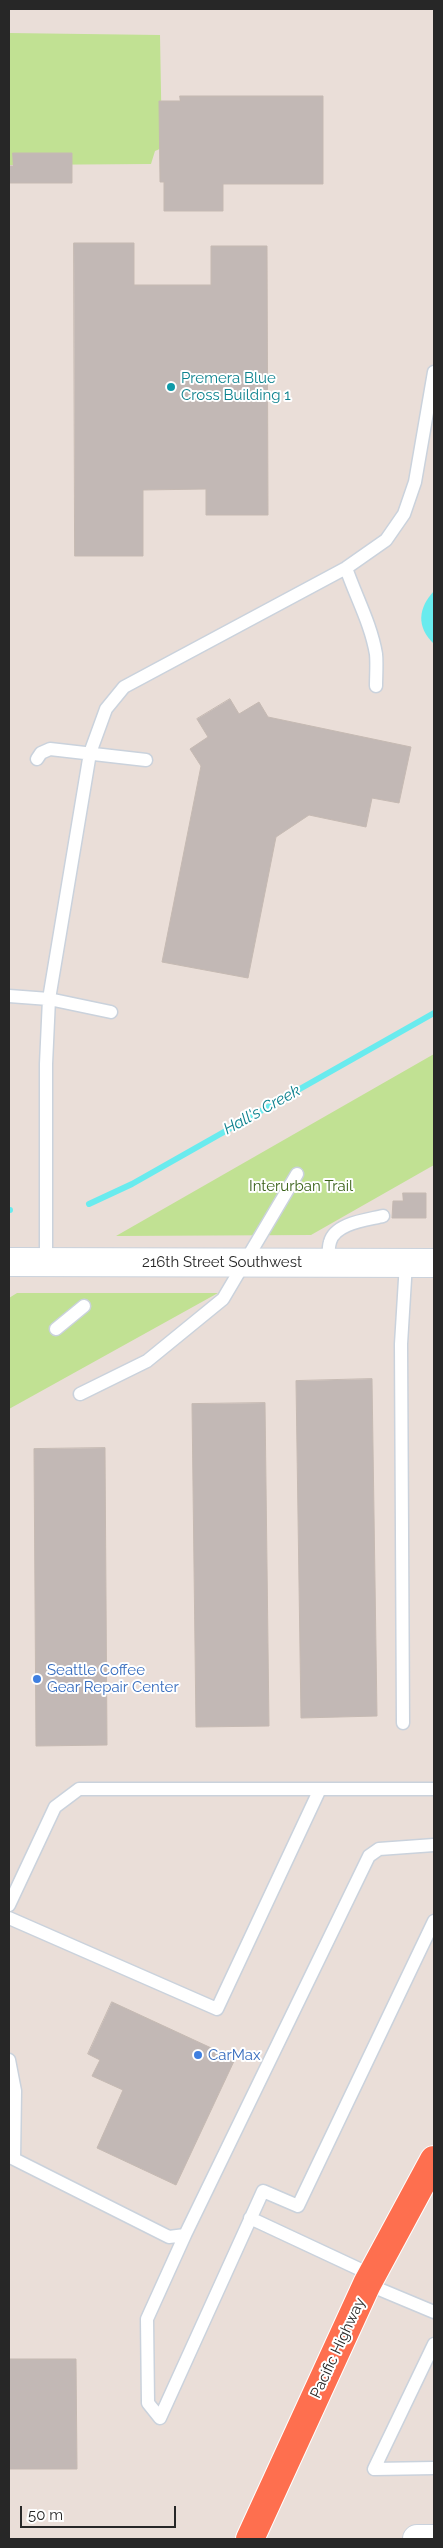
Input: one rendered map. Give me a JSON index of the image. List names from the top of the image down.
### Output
{
  "streets": {
    "highway": ["Pacific Highway"],
    "street": ["216th Street Southwest"]
  },
  "water": ["Hall's Creek"],
  "parks": ["Interurban Trail"],
  "places": ["Premera Blue Cross Building 1", "Seattle Coffee Gear Repair Center", "CarMax"],
  "scale_bar": "50 m"
}
